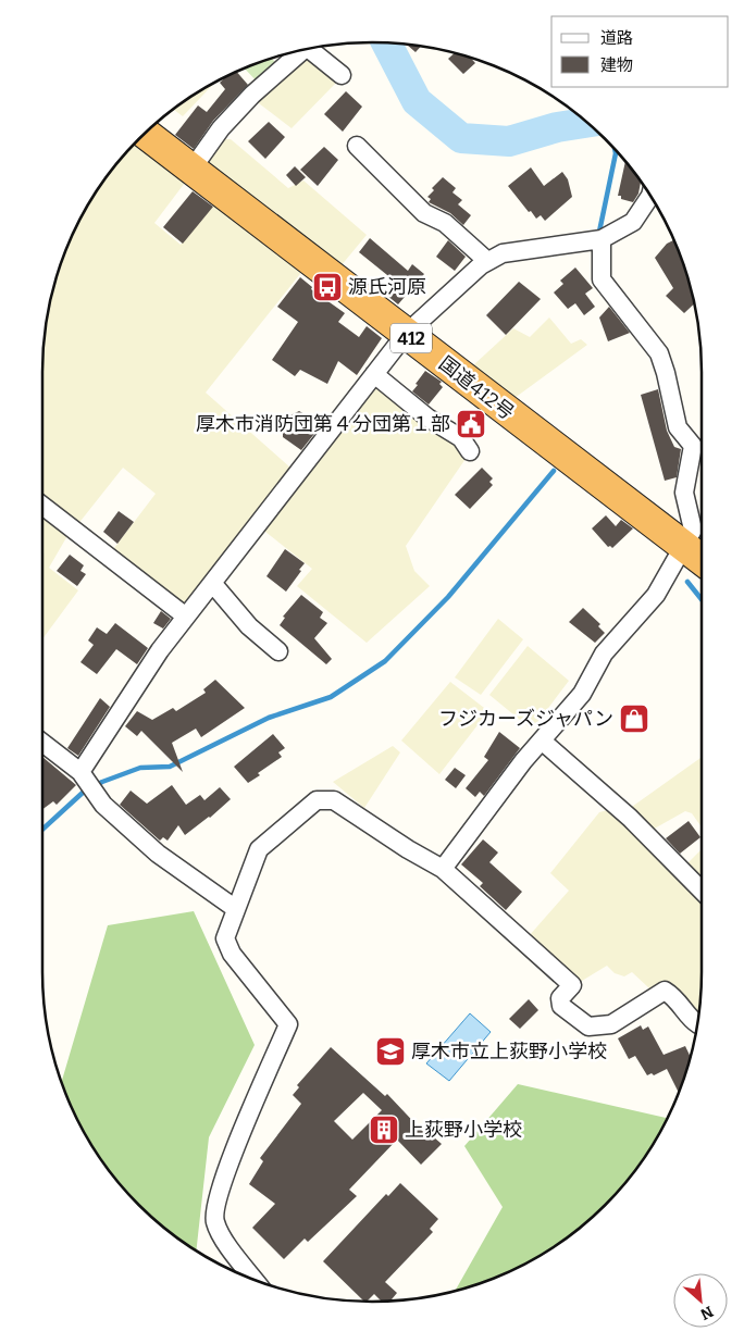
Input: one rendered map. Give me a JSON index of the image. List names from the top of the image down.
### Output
{
  "streets": {
    "highway": ["412", "国道412号"]
  },
  "places": {
    "bus stop": ["源氏河原"],
    "public building": ["厚木市消防団第４分団第１部"],
    "shop": ["フジカーズジャパン"],
    "school or university": ["厚木市立上荻野小学校"],
    "building": ["上荻野小学校"]
  },
  "legend": ["道路", "建物"],
  "north": "bottom right"
}
